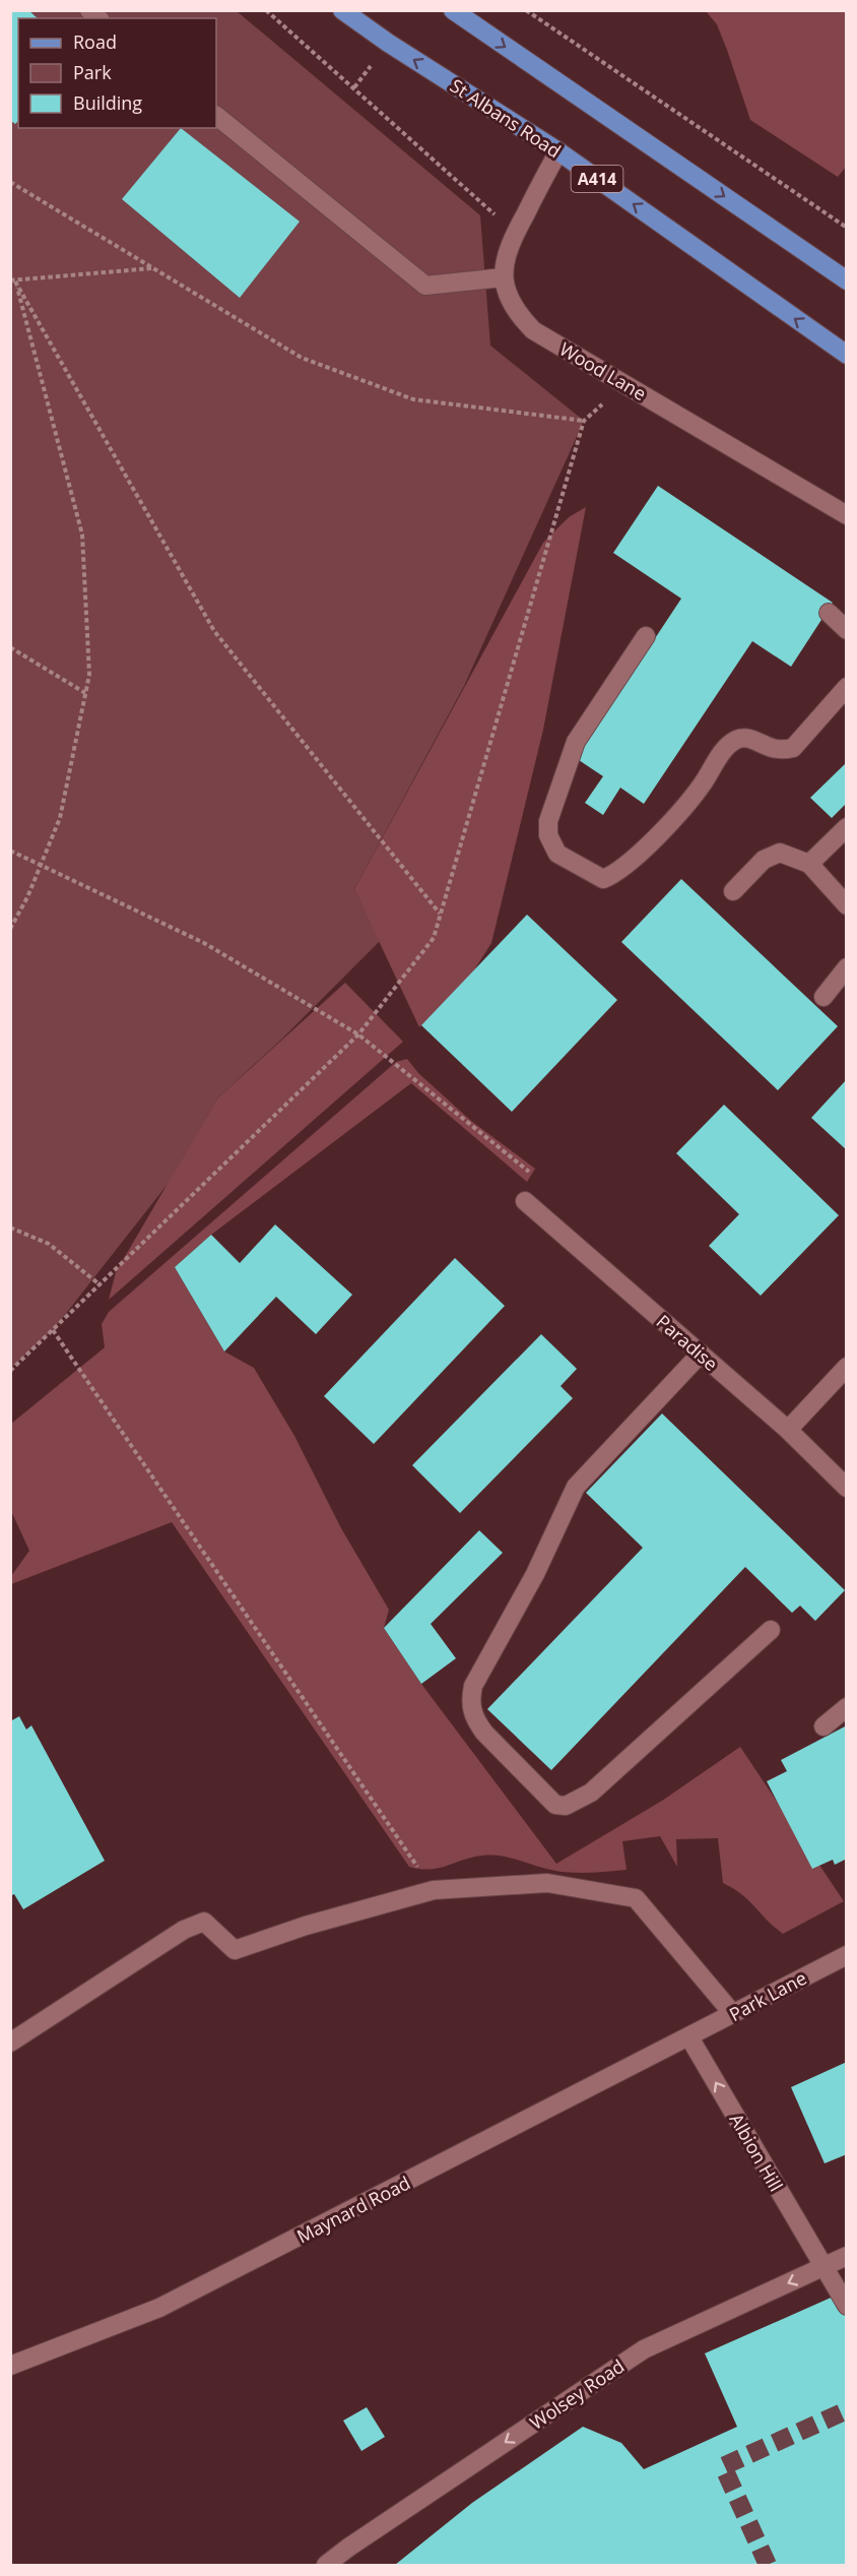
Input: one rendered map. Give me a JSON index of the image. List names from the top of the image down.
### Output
{
  "streets": {
    "main road": ["St Albans Road", "A414"],
    "street": [
      "Wood Lane",
      "Paradise",
      "Park Lane",
      "Albion Hill",
      "Maynard Road",
      "Wolsey Road"
    ]
  },
  "crossings": [
    ["St Albans Road", "Wood Lane"],
    ["Park Lane", "Albion Hill"],
    ["Park Lane", "Maynard Road"],
    ["Albion Hill", "Maynard Road"],
    ["Albion Hill", "Wolsey Road"]
  ],
  "one_way": ["Albion Hill", "Wolsey Road"],
  "legend": ["Road", "Park", "Building"]
}
